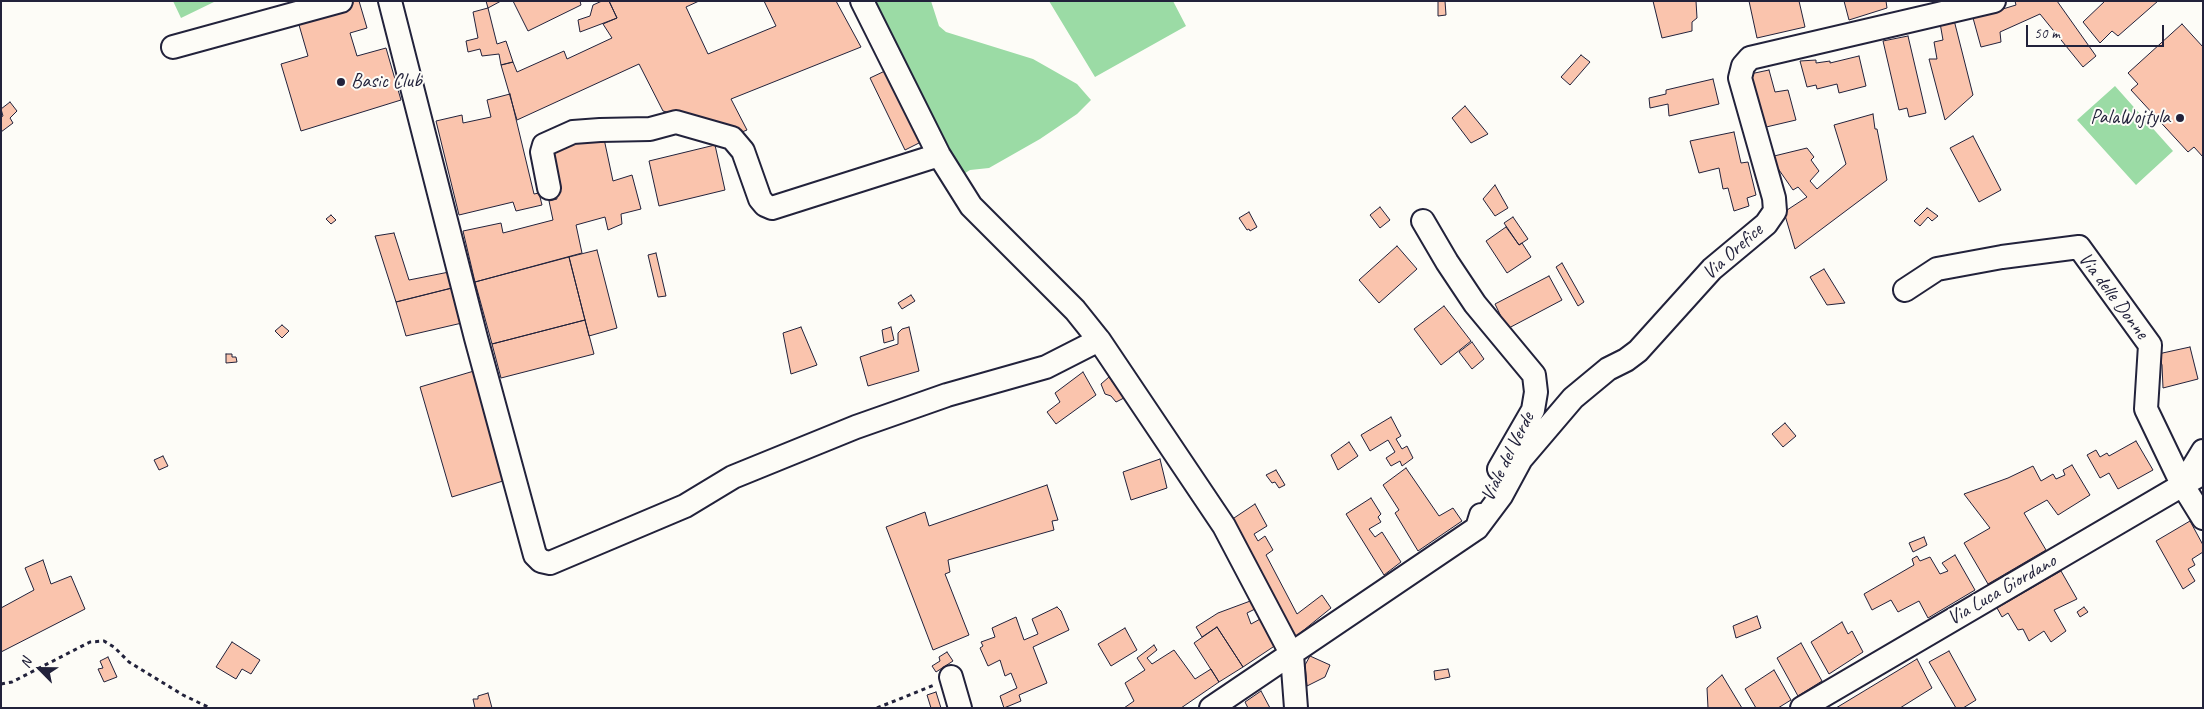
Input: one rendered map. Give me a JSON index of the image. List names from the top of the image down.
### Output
{
  "streets": {
    "street": [
      "Via Orefice",
      "Via delle Donne",
      "Viale del Verde",
      "Via Luca Giordano"
    ]
  },
  "crossings": [
    ["Via Orefice", "Viale del Verde"],
    ["Via delle Donne", "Via Luca Giordano"]
  ],
  "places": ["Basic Club", "PalaWojtyla"],
  "scale_bar": "50 m",
  "north": "top left"
}
